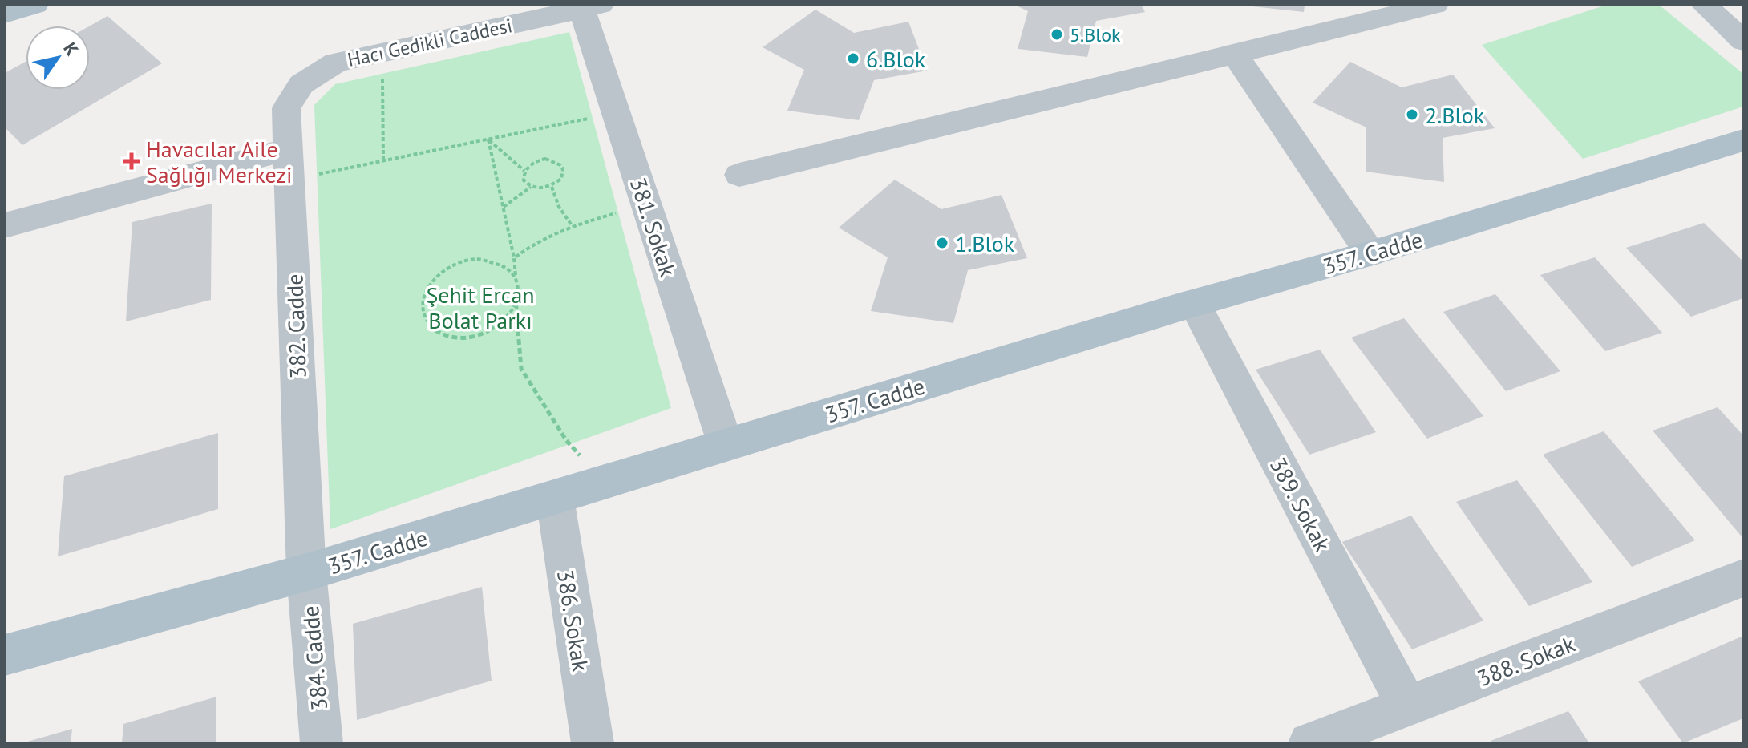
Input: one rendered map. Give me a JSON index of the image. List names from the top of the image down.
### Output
{
  "streets": {
    "main road": ["357. Cadde"],
    "street": [
      "Hacı Gedikli Caddesi",
      "381. Sokak",
      "382. Cadde",
      "389. Sokak",
      "386. Sokak",
      "384. Cadde",
      "388. Sokak"
    ]
  },
  "crossings": [
    ["Hacı Gedikli Caddesi", "381. Sokak"],
    ["Hacı Gedikli Caddesi", "382. Cadde"],
    ["381. Sokak", "357. Cadde"],
    ["357. Cadde", "382. Cadde"],
    ["357. Cadde", "389. Sokak"],
    ["357. Cadde", "386. Sokak"],
    ["357. Cadde", "384. Cadde"],
    ["382. Cadde", "384. Cadde"],
    ["389. Sokak", "388. Sokak"]
  ],
  "parks": ["Şehit Ercan Bolat Parkı"],
  "places": {
    "other": [
      "5.Blok",
      "6.Blok",
      "2.Blok",
      "1.Blok"
    ],
    "health": ["Havacılar Aile Sağlığı Merkezi"]
  },
  "north": "top right"
}
